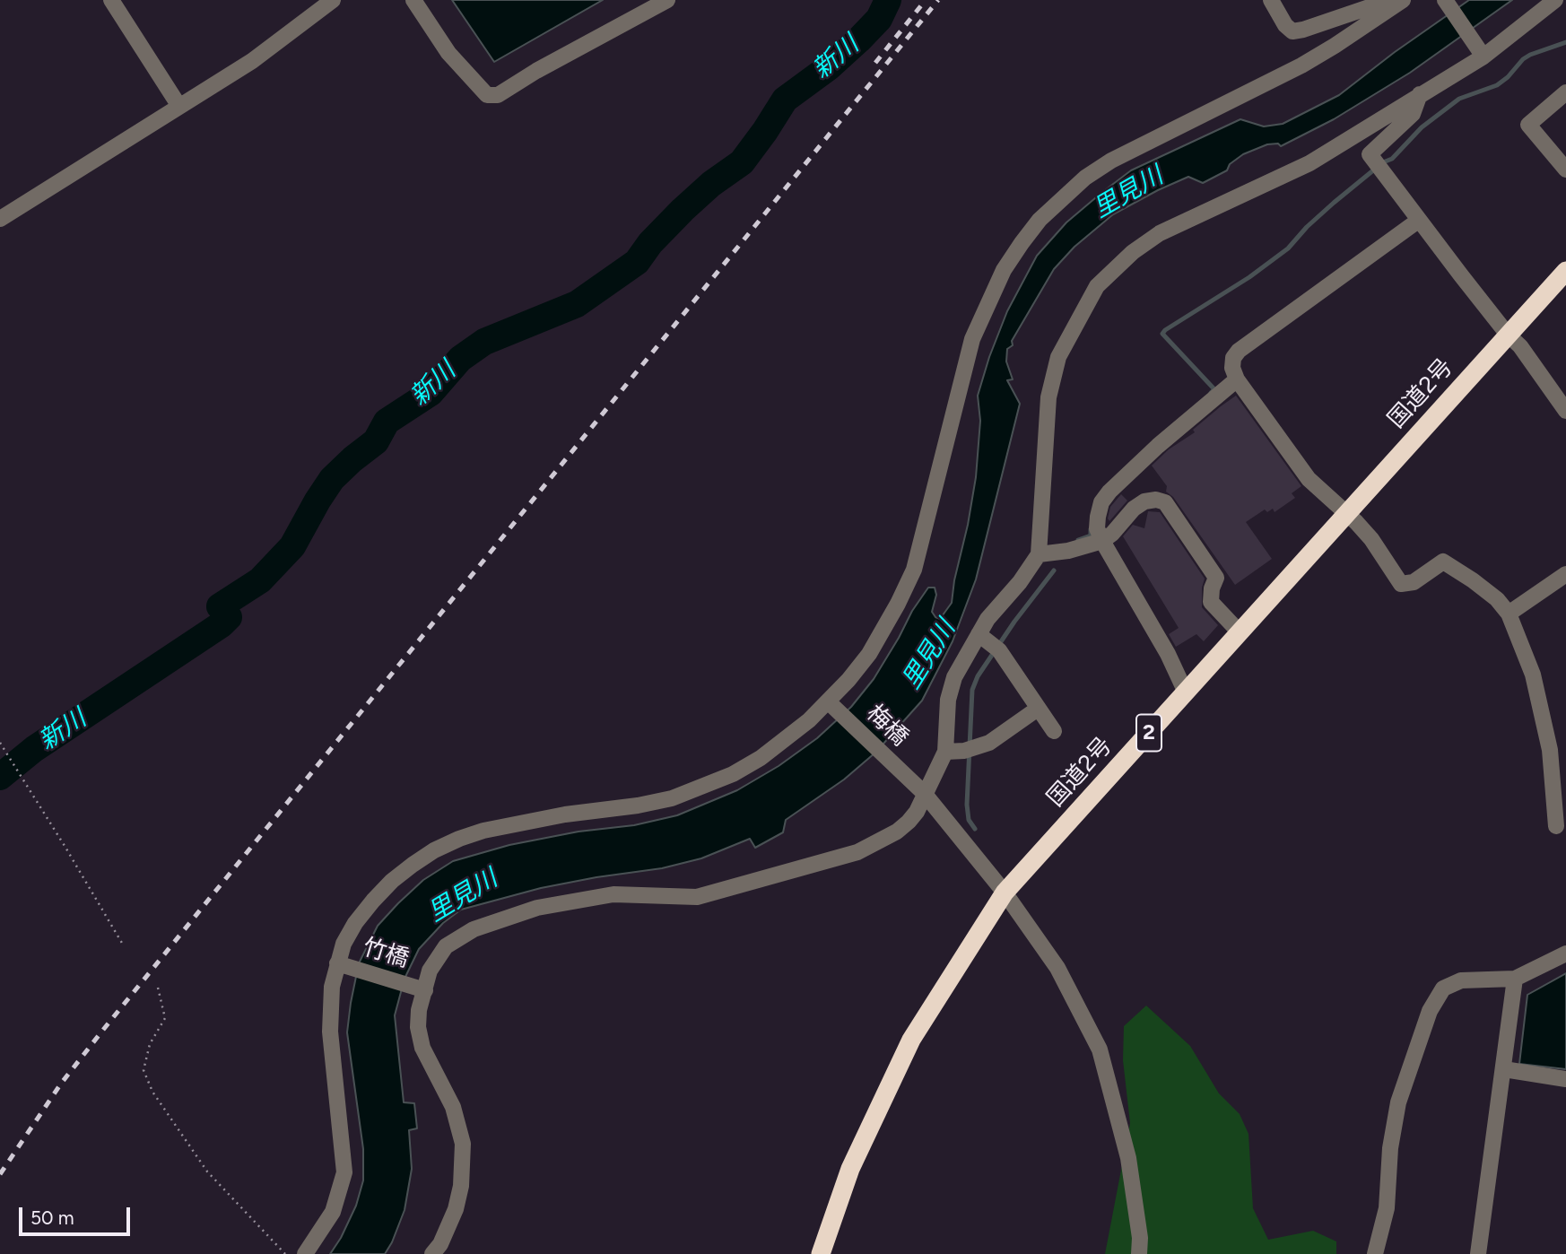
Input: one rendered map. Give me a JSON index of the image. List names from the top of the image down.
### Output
{
  "streets": {
    "highway": ["国道2号", "2"],
    "street": ["梅橋", "竹橋"]
  },
  "crossings": [
    ["国道2号", "梅橋"]
  ],
  "water": ["新川", "里見川"],
  "scale_bar": "50 m"
}
